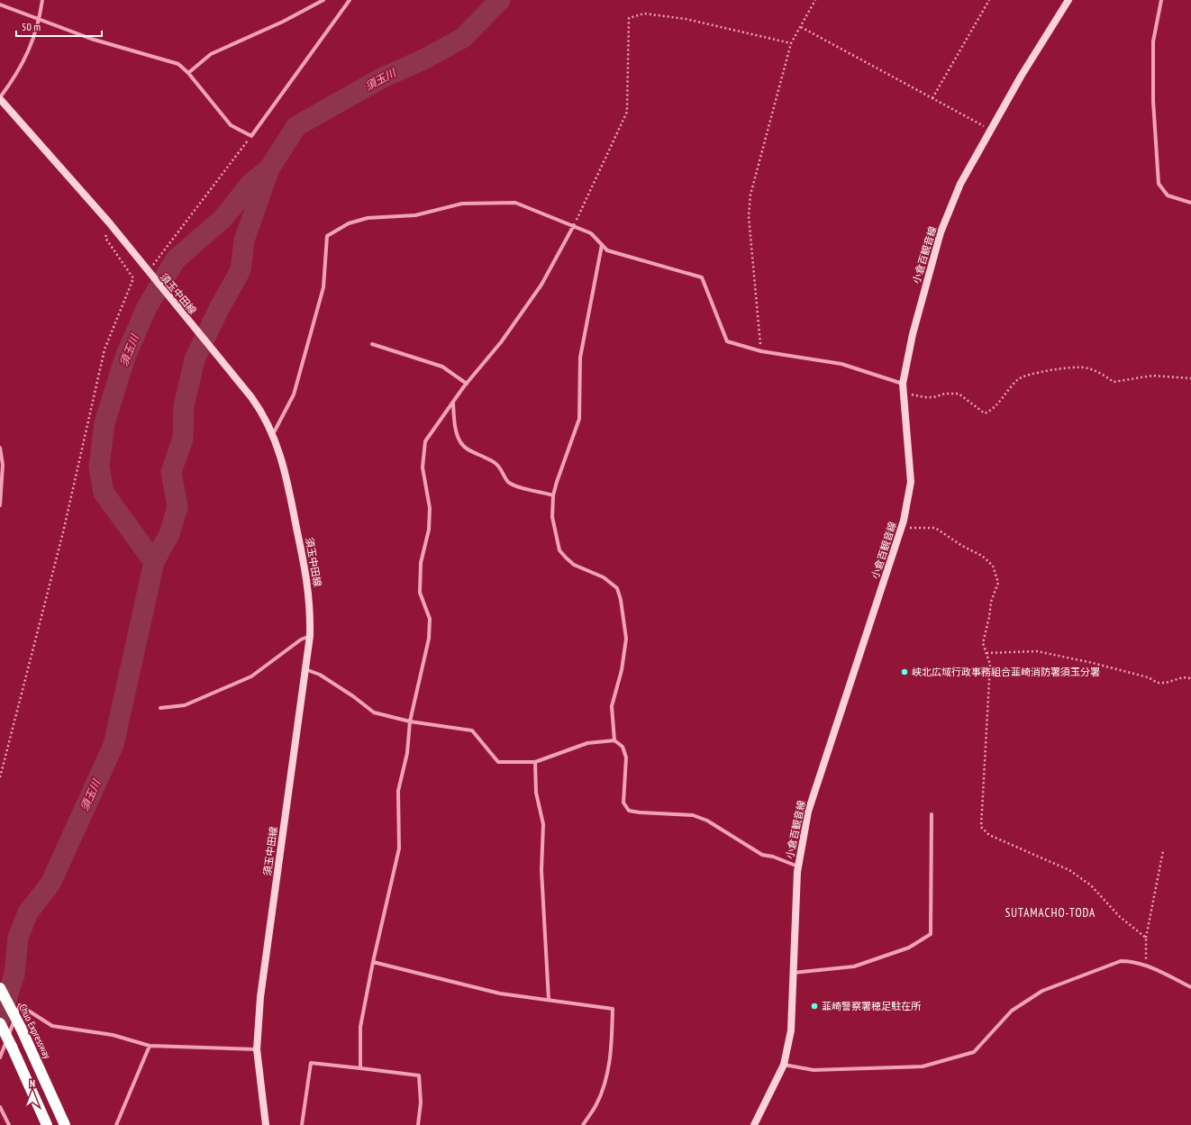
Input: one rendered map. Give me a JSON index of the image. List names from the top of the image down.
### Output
{
  "streets": {
    "highway": ["Chuo Expressway"],
    "main road": ["小倉百観音線", "須玉中田線"]
  },
  "districts": ["SUTAMACHO-TODA"],
  "water": ["須玉川"],
  "places": ["峡北広域行政事務組合韮崎消防署須玉分署", "韮崎警察署穂足駐在所"],
  "scale_bar": "50 m",
  "north": "top"
}
